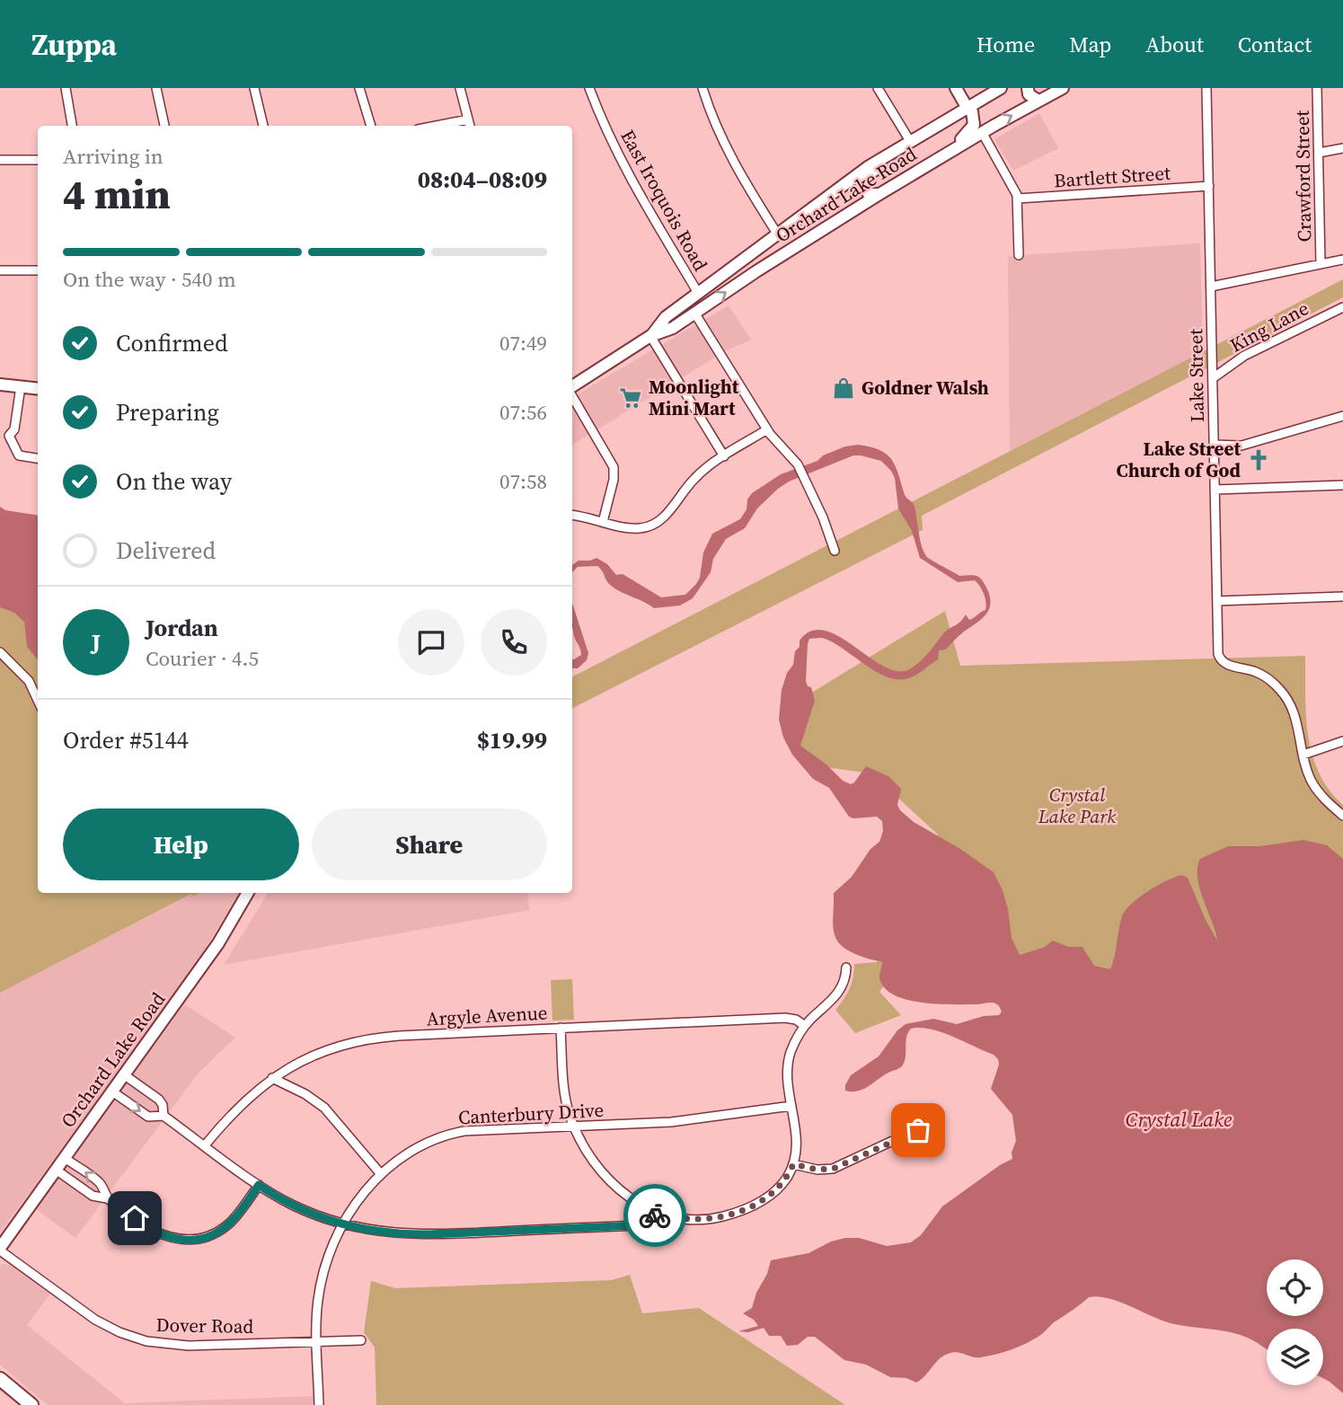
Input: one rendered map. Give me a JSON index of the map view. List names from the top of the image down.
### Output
{
  "streets": {
    "main road": ["Orchard Lake Road"],
    "street": [
      "Crawford Street",
      "Bartlett Street",
      "East Iroquois Road",
      "King Lane",
      "Lake Street",
      "Argyle Avenue",
      "Canterbury Drive",
      "Dover Road"
    ]
  },
  "crossings": [
    ["Bartlett Street", "Lake Street"],
    ["Orchard Lake Road", "East Iroquois Road"],
    ["Orchard Lake Road", "Dover Road"],
    ["King Lane", "Lake Street"],
    ["Canterbury Drive", "Dover Road"]
  ],
  "water": ["Crystal Lake"],
  "parks": ["Crystal Lake Park"],
  "places": {
    "shop": ["Goldner Walsh"],
    "supermarket": ["Moonlight Mini Mart"],
    "church": ["Lake Street Church of God"]
  },
  "page": {
    "header": "Zuppa",
    "nav": [
      "Home",
      "Map",
      "About",
      "Contact"
    ],
    "heading": ["4 min", "Arriving in", "08:04–08:09"],
    "panel": [
      "Jordan",
      "Courier · 4.5",
      "Order #5144",
      "$19.99"
    ],
    "bar": "On the way · 540 m",
    "list": [
      ["Confirmed", "07:49"],
      ["Preparing", "07:56"],
      ["On the way", "07:58"],
      "Delivered"
    ],
    "round": "J",
    "buttons": ["Help", "Share"]
  }
}
